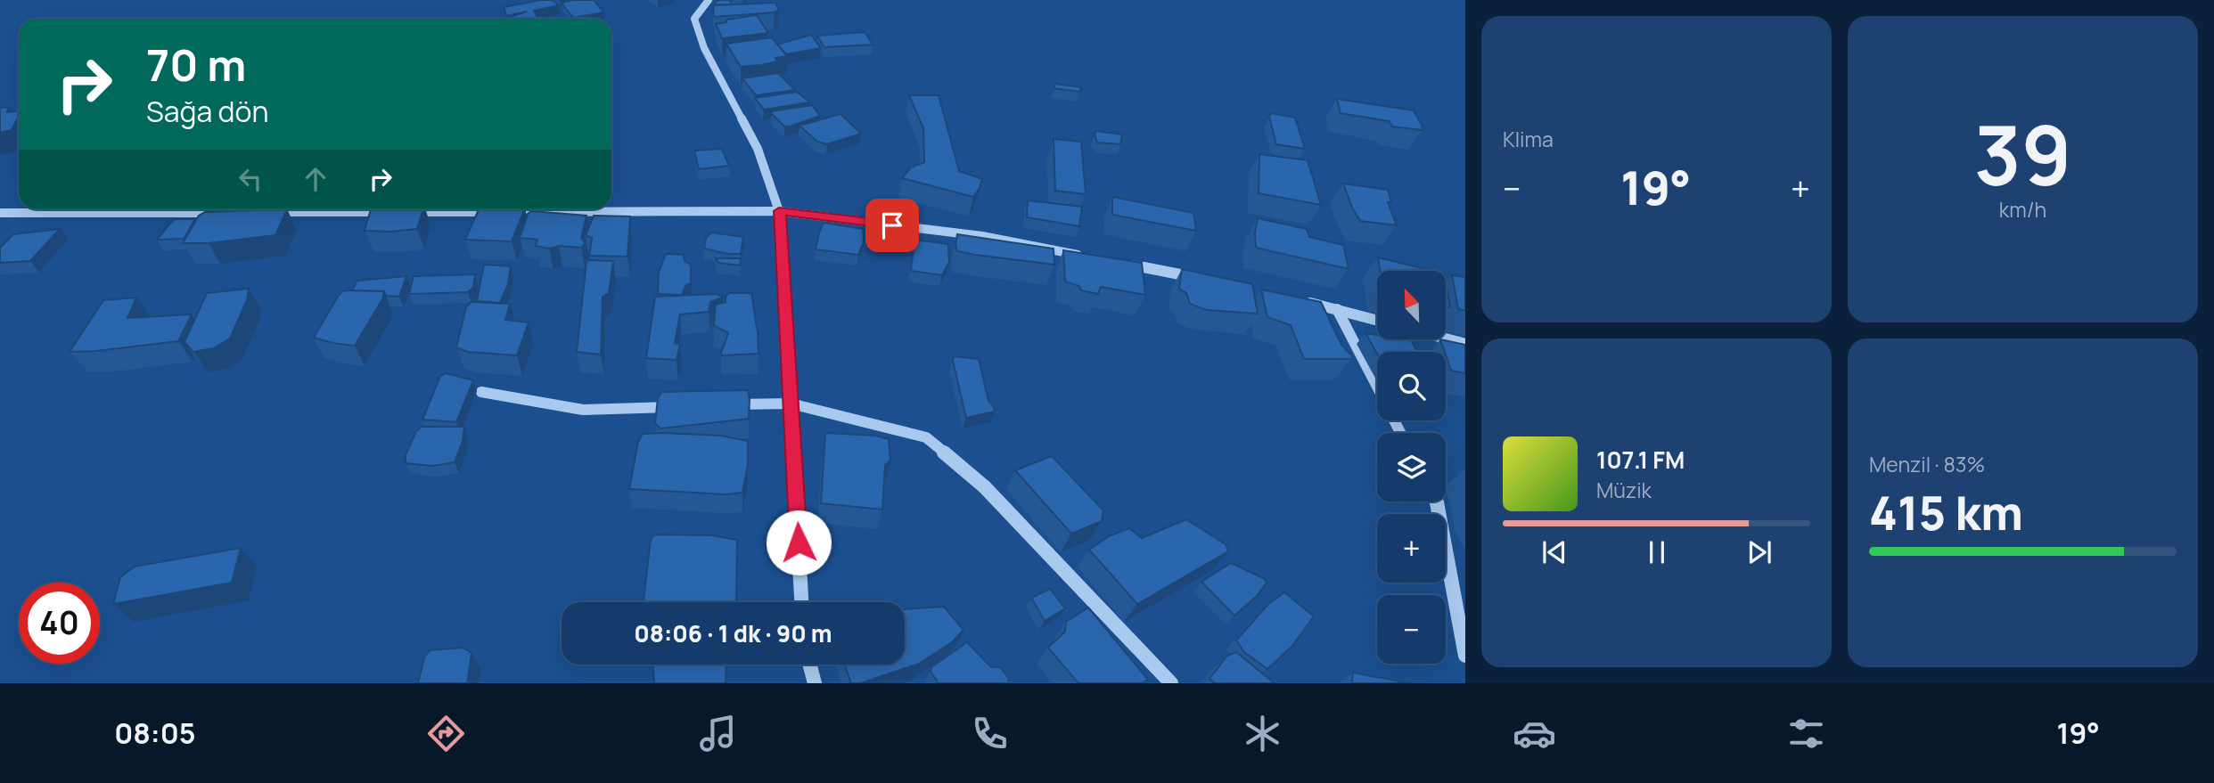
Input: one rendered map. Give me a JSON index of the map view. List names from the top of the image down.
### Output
{
  "north": "top left",
  "page": {
    "tile": [
      "Klima",
      ["39", "km/h"],
      ["Menzil · 83%", "415 km"]
    ],
    "turn": ["70 m", "Sağa dön"],
    "heat": ["−", "19°", "+"],
    "map_buttons": ["+", "−"],
    "song": ["107.1 FM", "Müzik"],
    "limit": "40",
    "trip": "08:06 · 1 dk · 90 m",
    "tabs": ["08:05", "19°"]
  }
}
